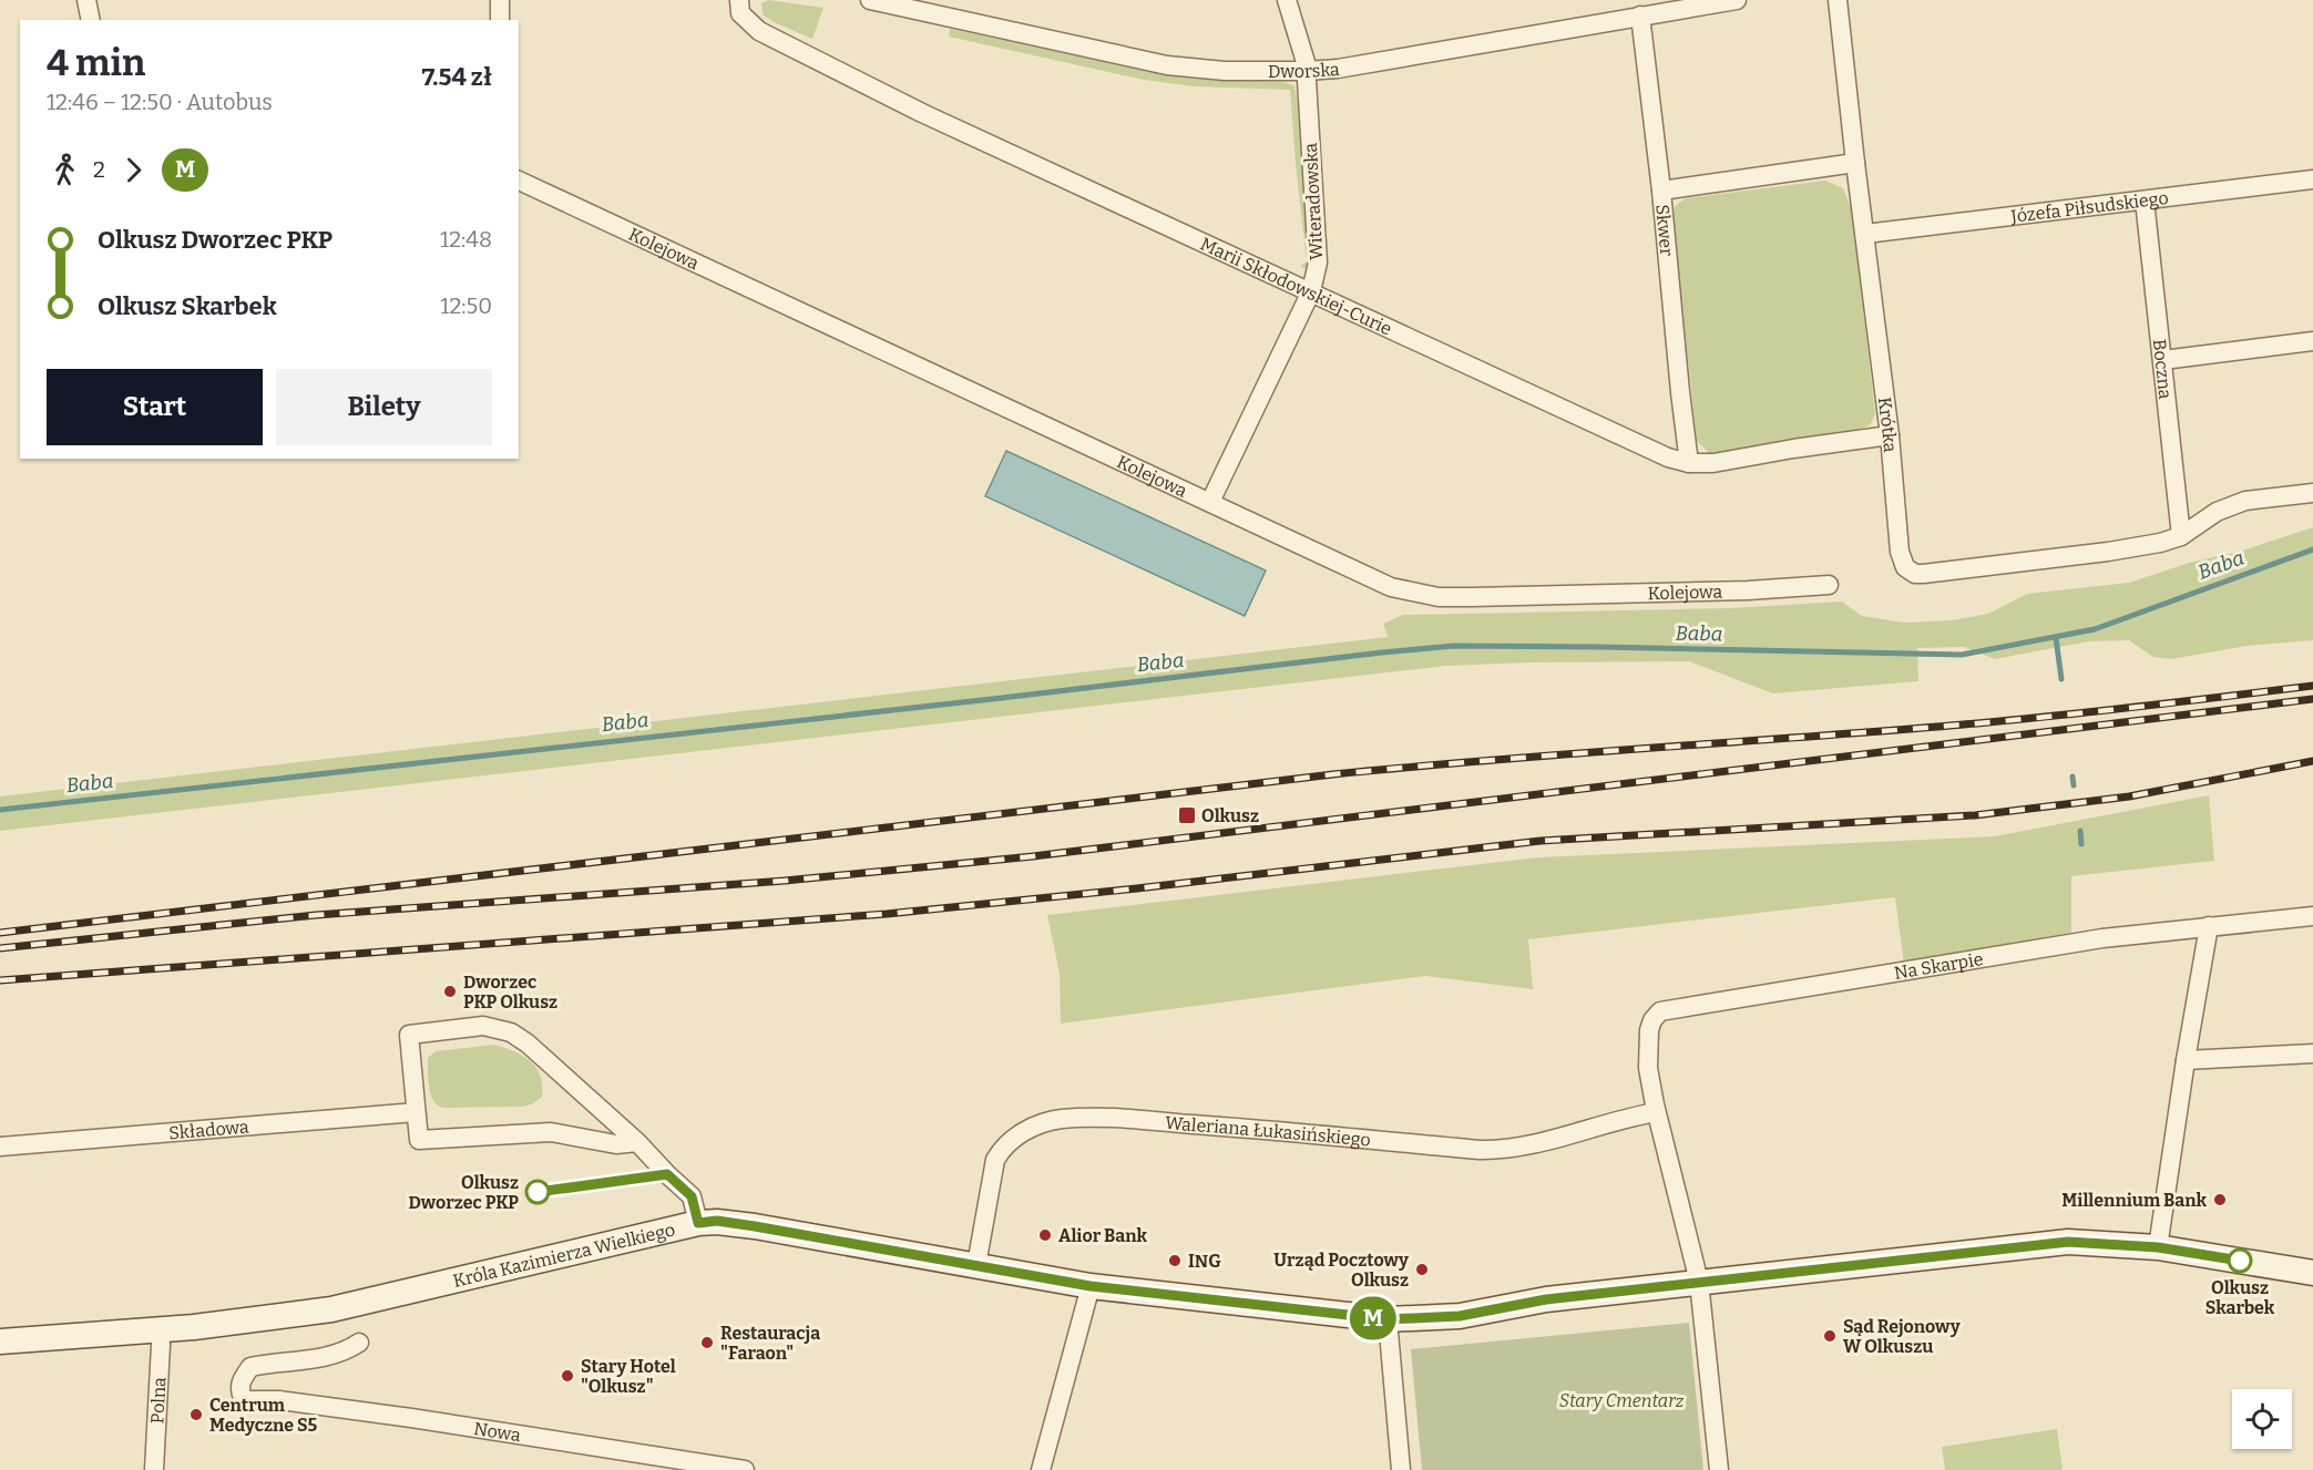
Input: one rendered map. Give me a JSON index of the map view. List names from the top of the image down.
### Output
{
  "streets": {
    "street": [
      "Dworska",
      "Witeradowska",
      "Józefa Piłsudskiego",
      "Skwer",
      "Kolejowa",
      "Marii Skłodowskiej-Curie",
      "Boczna",
      "Krótka",
      "Na Skarpie",
      "Składowa",
      "Waleriana Łukasińskiego",
      "Króla Kazimierza Wielkiego",
      "Polna",
      "Nowa"
    ]
  },
  "crossings": [
    ["Dworska", "Witeradowska"],
    ["Witeradowska", "Kolejowa"],
    ["Witeradowska", "Marii Skłodowskiej-Curie"],
    ["Józefa Piłsudskiego", "Boczna"],
    ["Józefa Piłsudskiego", "Krótka"],
    ["Skwer", "Marii Skłodowskiej-Curie"],
    ["Skwer", "Krótka"],
    ["Marii Skłodowskiej-Curie", "Krótka"],
    ["Boczna", "Krótka"],
    ["Na Skarpie", "Waleriana Łukasińskiego"],
    ["Waleriana Łukasińskiego", "Króla Kazimierza Wielkiego"],
    ["Króla Kazimierza Wielkiego", "Polna"]
  ],
  "water": ["Baba"],
  "parks": ["Stary Cmentarz"],
  "places": {
    "transit": ["Olkusz"],
    "other": [
      "Dworzec PKP Olkusz",
      "Olkusz Dworzec PKP",
      "Millennium Bank",
      "Alior Bank",
      "ING",
      "Olkusz Skarbek",
      "Urząd Pocztowy Olkusz",
      "Sąd Rejonowy W Olkuszu",
      "Restauracja \"Faraon\"",
      "Stary Hotel \"Olkusz\"",
      "Centrum Medyczne S5"
    ]
  },
  "lines": ["bus line M"],
  "page": {
    "on_map": "M",
    "heading": ["4 min", "12:46 – 12:50 · Autobus", "7.54 zł"],
    "legs": ["2", "M"],
    "list": [
      {
        "name": "Olkusz Dworzec PKP",
        "value": "12:48"
      },
      {
        "name": "Olkusz Skarbek",
        "value": "12:50"
      }
    ],
    "buttons": ["Start", "Bilety"]
  }
}
